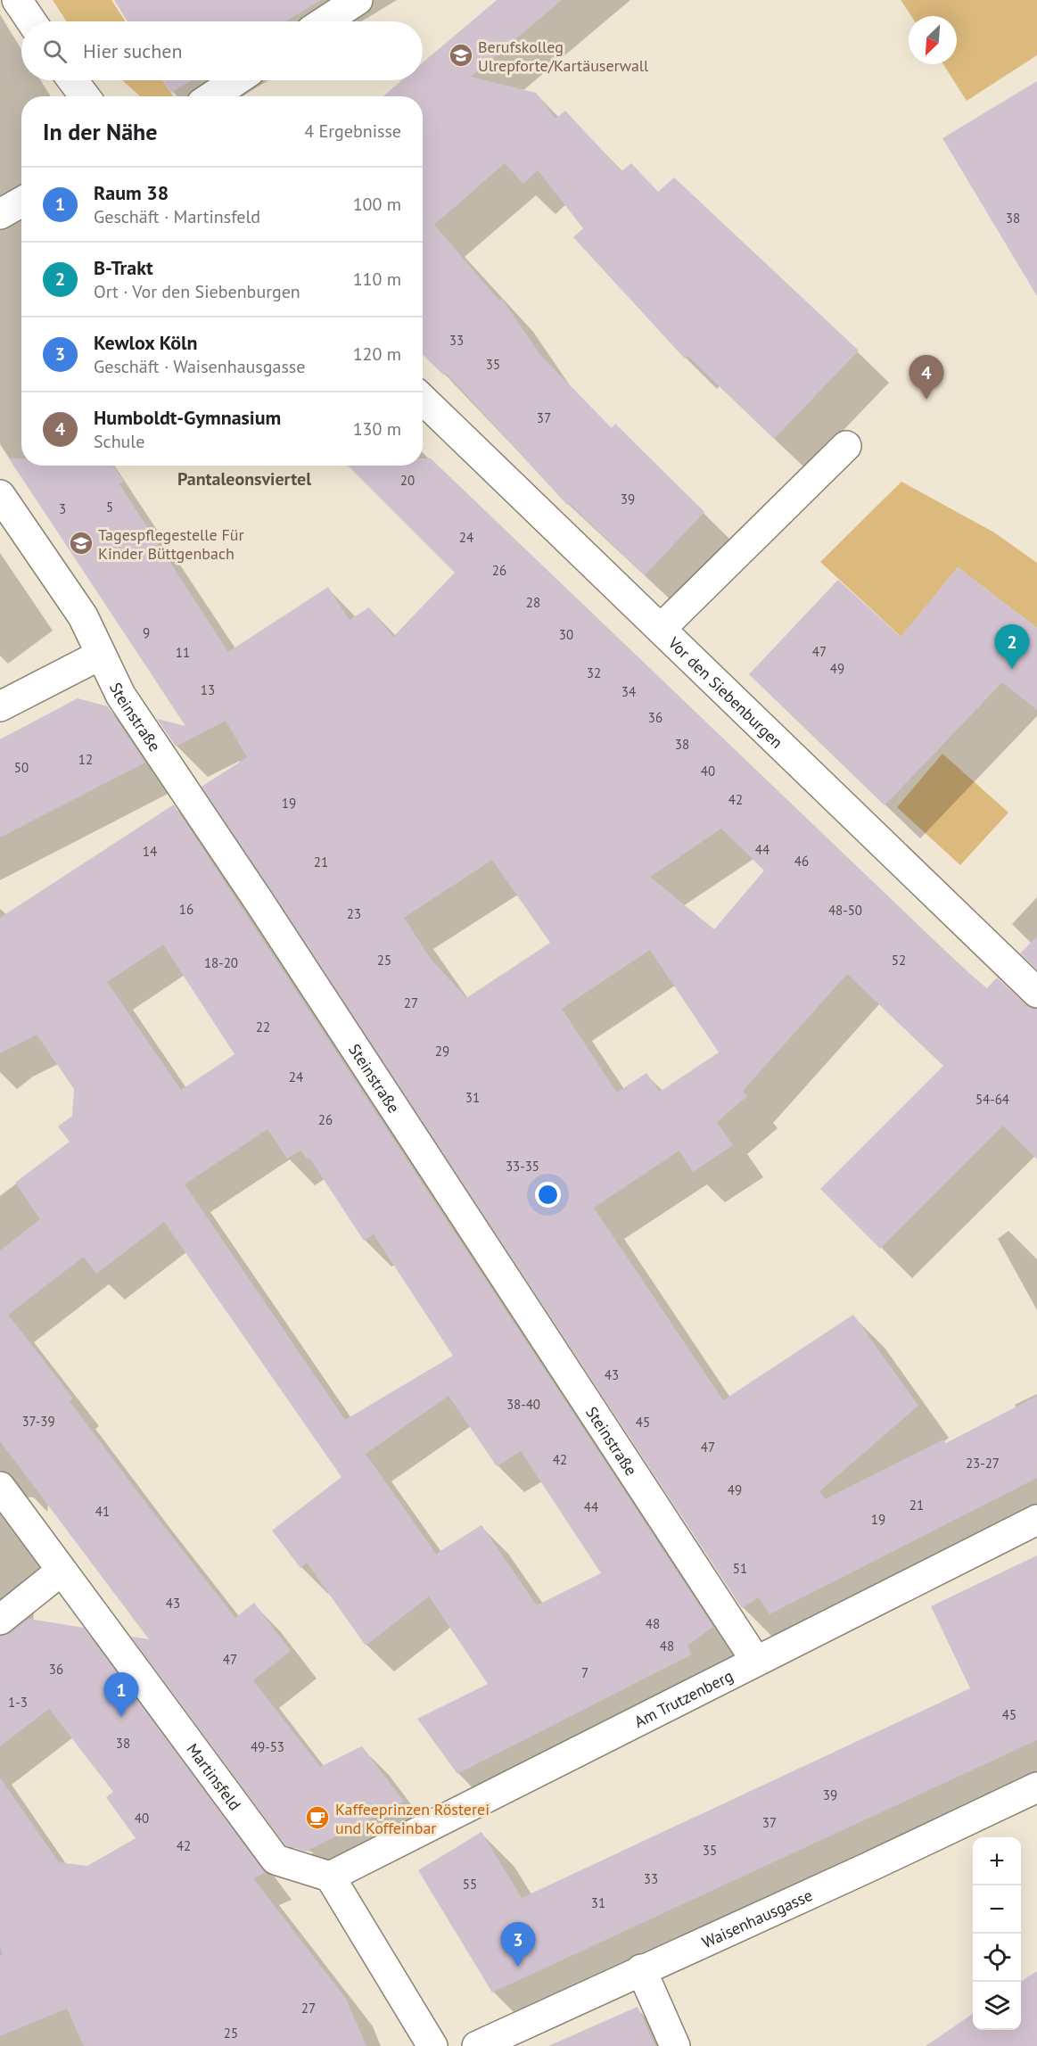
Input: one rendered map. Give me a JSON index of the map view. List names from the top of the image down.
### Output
{
  "streets": {
    "street": [
      "Vor den Siebenburgen",
      "Steinstraße",
      "Am Trutzenberg",
      "Martinsfeld",
      "Waisenhausgasse"
    ]
  },
  "crossings": [
    ["Steinstraße", "Am Trutzenberg"],
    ["Am Trutzenberg", "Martinsfeld"]
  ],
  "districts": ["Pantaleonsviertel"],
  "places": {
    "school or university": ["Berufskolleg Ulrepforte/Kartäuserwall", "Tagespflegestelle Für Kinder Büttgenbach"],
    "cafe": ["Kaffeeprinzen Rösterei und Koffeinbar"]
  },
  "house_numbers": [
    "38",
    "33",
    "35",
    "37",
    "20",
    "39",
    "5",
    "3",
    "24",
    "26",
    "28",
    "9",
    "30",
    "47",
    "11",
    "49",
    "32",
    "13",
    "34",
    "36",
    "38",
    "12",
    "50",
    "40",
    "42",
    "19",
    "44",
    "14",
    "46",
    "21",
    "16",
    "48-50",
    "23",
    "25",
    "52",
    "18-20",
    "27",
    "22",
    "29",
    "24",
    "31",
    "54-64",
    "26",
    "33-35",
    "43",
    "38-40",
    "37-39",
    "45",
    "47",
    "42",
    "23-27",
    "49",
    "21",
    "44",
    "41",
    "19",
    "51",
    "43",
    "48",
    "48",
    "47",
    "36",
    "7",
    "1-3",
    "45",
    "38",
    "49-53",
    "39",
    "40",
    "37",
    "42",
    "35",
    "33",
    "55",
    "31",
    "27",
    "25"
  ],
  "north": "bottom left",
  "page": {
    "search": "Hier suchen",
    "heading": ["In der Nähe", "4 Ergebnisse"],
    "list": [
      {
        "mark": "1",
        "name": "Raum 38",
        "note": "Geschäft · Martinsfeld",
        "value": "100 m"
      },
      {
        "mark": "2",
        "name": "B-Trakt",
        "note": "Ort · Vor den Siebenburgen",
        "value": "110 m"
      },
      {
        "mark": "3",
        "name": "Kewlox Köln",
        "note": "Geschäft · Waisenhausgasse",
        "value": "120 m"
      },
      {
        "mark": "4",
        "name": "Humboldt-Gymnasium",
        "note": "Schule",
        "value": "130 m"
      }
    ],
    "pins": [
      "4",
      "2",
      "1",
      "3"
    ],
    "map_buttons": ["+", "−"]
  }
}
